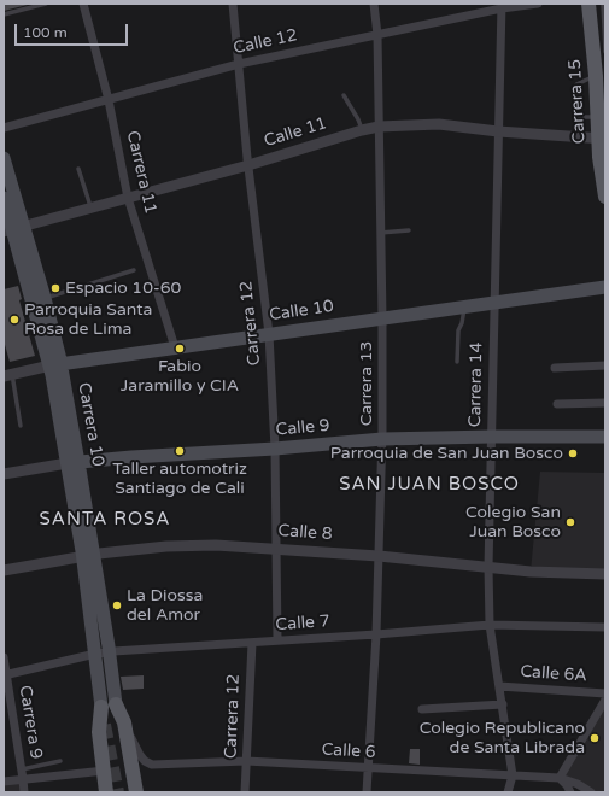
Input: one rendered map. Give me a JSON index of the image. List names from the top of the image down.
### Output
{
  "streets": {
    "main road": [
      "Carrera 15",
      "Calle 10",
      "Carrera 10",
      "Calle 9"
    ],
    "street": [
      "Calle 12",
      "Calle 11",
      "Carrera 11",
      "Carrera 12",
      "Carrera 13",
      "Carrera 14",
      "Calle 8",
      "Calle 7",
      "Calle 6A",
      "Carrera 9",
      "Calle 6"
    ]
  },
  "crossings": [
    ["Calle 12", "Carrera 11"],
    ["Calle 12", "Carrera 12"],
    ["Calle 12", "Carrera 13"],
    ["Calle 12", "Carrera 14"],
    ["Carrera 15", "Calle 11"],
    ["Calle 11", "Carrera 11"],
    ["Calle 11", "Carrera 12"],
    ["Calle 11", "Carrera 13"],
    ["Calle 11", "Carrera 14"],
    ["Calle 11", "Carrera 10"],
    ["Carrera 11", "Calle 10"],
    ["Calle 10", "Carrera 12"],
    ["Calle 10", "Carrera 13"],
    ["Calle 10", "Carrera 14"],
    ["Calle 10", "Carrera 10"],
    ["Carrera 12", "Calle 9"],
    ["Carrera 12", "Calle 8"],
    ["Carrera 12", "Calle 7"],
    ["Carrera 12", "Calle 6"],
    ["Carrera 13", "Calle 9"],
    ["Carrera 13", "Calle 8"],
    ["Carrera 13", "Calle 7"],
    ["Carrera 13", "Calle 6"],
    ["Carrera 14", "Calle 9"],
    ["Carrera 14", "Calle 8"],
    ["Carrera 14", "Calle 7"],
    ["Carrera 14", "Calle 6A"],
    ["Carrera 14", "Calle 6"],
    ["Carrera 10", "Calle 9"],
    ["Carrera 10", "Calle 8"],
    ["Carrera 10", "Calle 7"],
    ["Calle 7", "Carrera 9"]
  ],
  "districts": ["SAN JUAN BOSCO", "SANTA ROSA"],
  "places": [
    "Espacio 10-60",
    "Parroquia Santa Rosa de Lima",
    "Fabio Jaramillo y CIA",
    "Taller automotriz Santiago de Cali",
    "Parroquia de San Juan Bosco",
    "Colegio San Juan Bosco",
    "La Diossa del Amor",
    "Colegio Republicano de Santa Librada"
  ],
  "scale_bar": "100 m"
}
